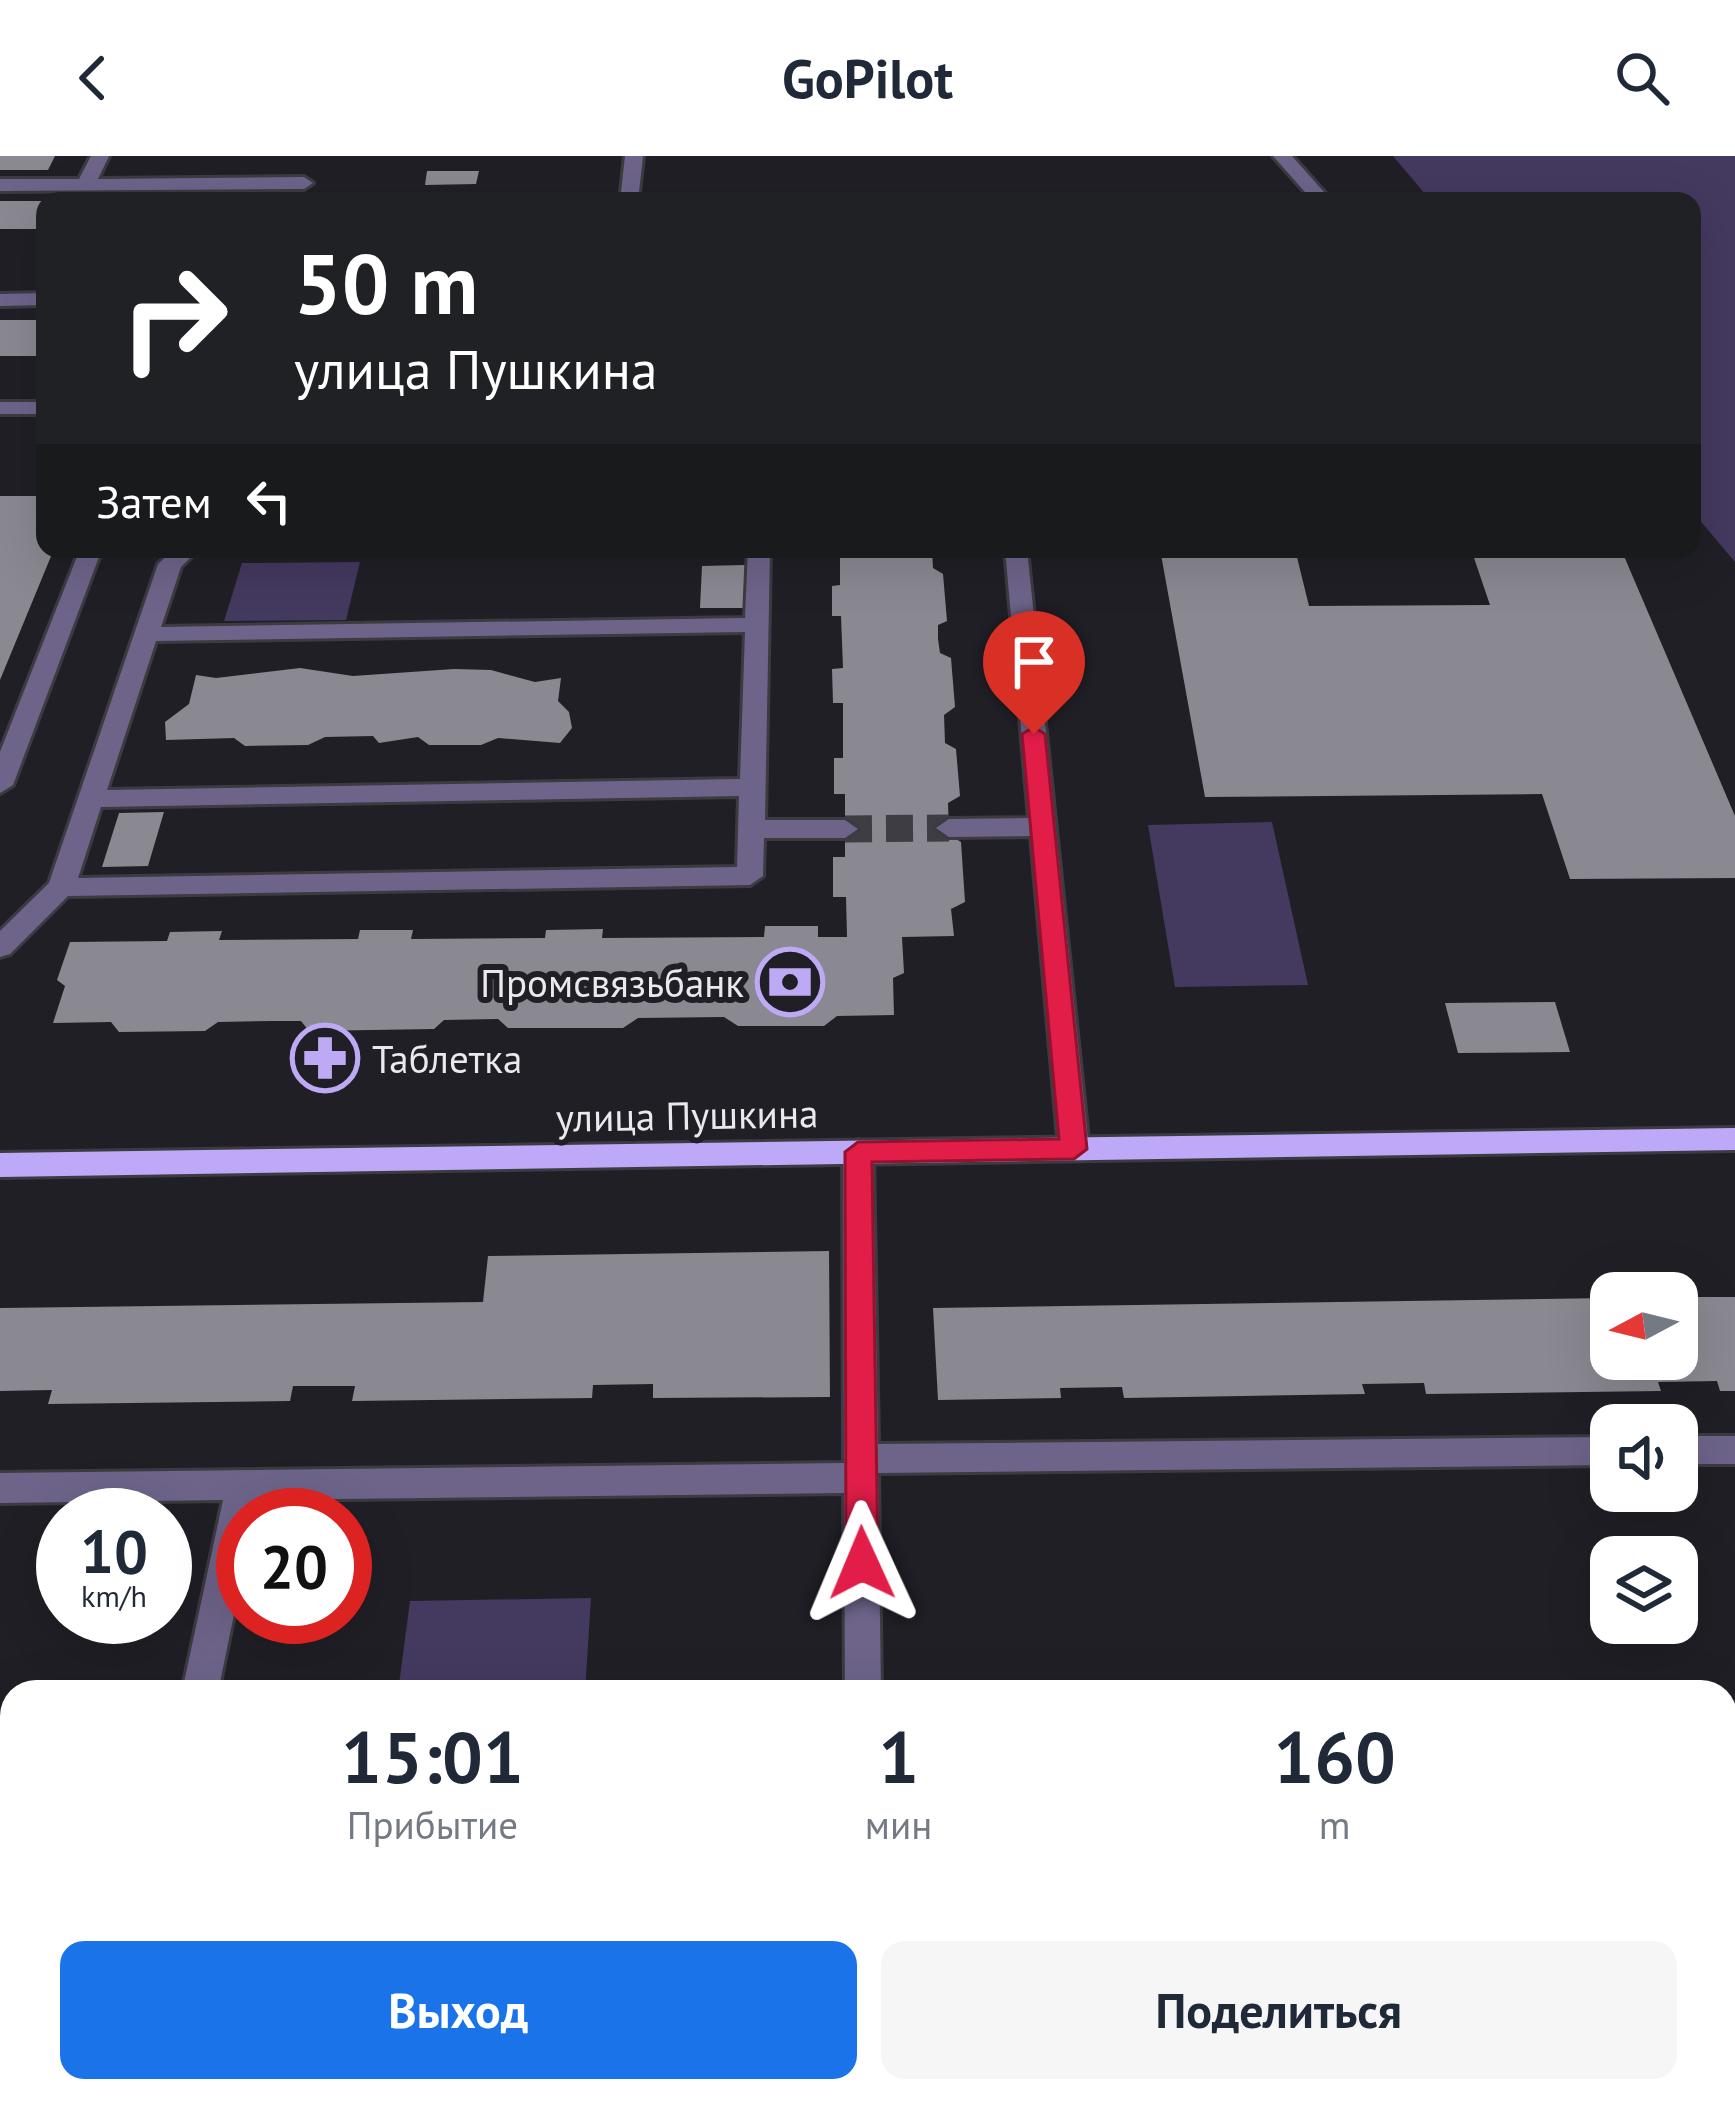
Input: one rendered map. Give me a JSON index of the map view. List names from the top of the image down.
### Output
{
  "streets": {
    "main road": ["улица Пушкина"]
  },
  "places": {
    "bank": ["Промсвязьбанк"],
    "pharmacy": ["Таблетка"]
  },
  "north": "left",
  "page": {
    "header": "GoPilot",
    "turn": ["50 m", "улица Пушкина"],
    "then": "Затем",
    "speed": "10 km/h",
    "limit": "20",
    "eta": [
      "15:01",
      "Прибытие",
      "1",
      "мин",
      "160",
      "m"
    ],
    "buttons": ["Выход", "Поделиться"]
  }
}
